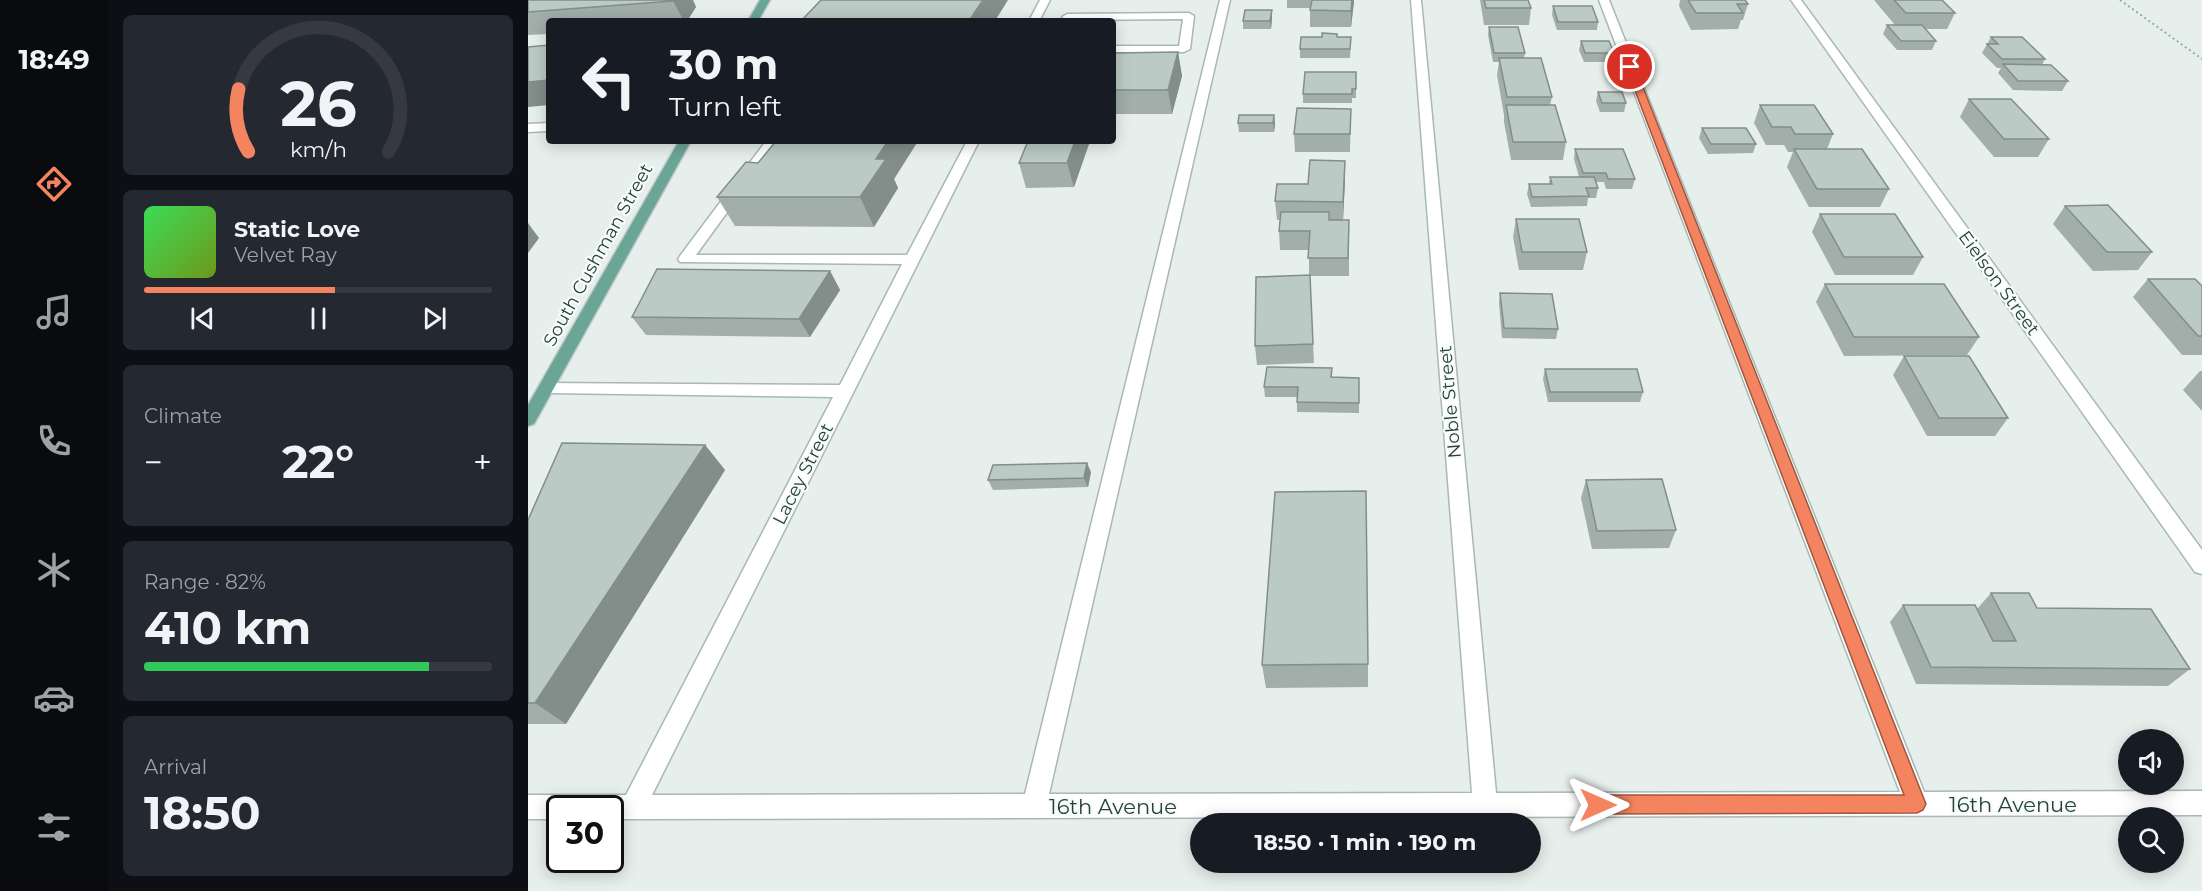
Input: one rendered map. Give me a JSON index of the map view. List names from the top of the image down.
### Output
{
  "streets": {
    "main road": ["South Cushman Street"],
    "street": [
      "Eielson Street",
      "Noble Street",
      "Lacey Street",
      "16th Avenue"
    ]
  },
  "crossings": [
    ["Noble Street", "16th Avenue"],
    ["Lacey Street", "16th Avenue"]
  ],
  "page": {
    "tabs": "18:49",
    "turn": ["30 m", "Turn left"],
    "song": ["Static Love", "Velvet Ray"],
    "tile": [
      "Climate",
      ["Range · 82%", "410 km"],
      ["Arrival", "18:50"]
    ],
    "heat": ["−", "22°", "+"],
    "limit": "30",
    "trip": "18:50 · 1 min · 190 m",
    "gauge": ["26", "km/h"]
  }
}
